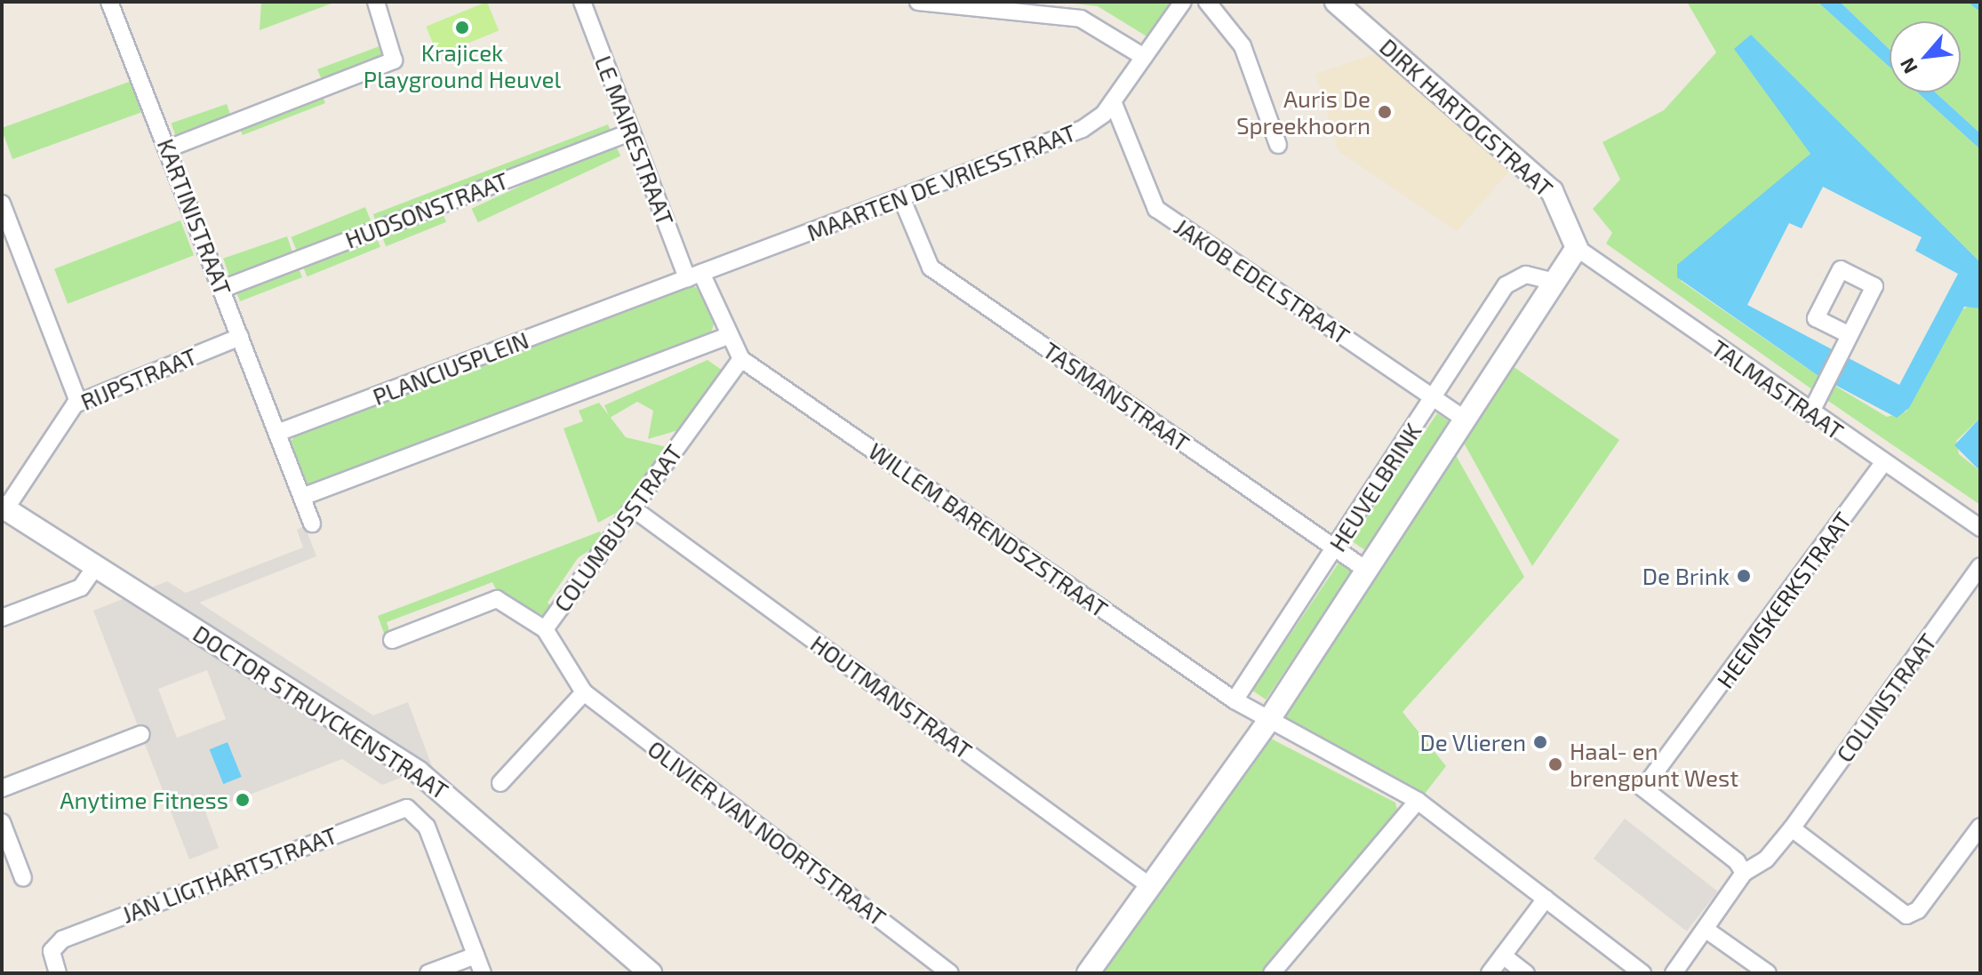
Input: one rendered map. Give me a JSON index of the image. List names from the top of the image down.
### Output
{
  "streets": {
    "street": [
      "DIRK HARTOGSTRAAT",
      "LE MAIRESTRAAT",
      "MAARTEN DE VRIESSTRAAT",
      "HUDSONSTRAAT",
      "KARTINISTRAAT",
      "JAKOB EDELSTRAAT",
      "PLANCIUSPLEIN",
      "RIJPSTRAAT",
      "TALMASTRAAT",
      "TASMANSTRAAT",
      "HEUVELBRINK",
      "COLUMBUSSTRAAT",
      "WILLEM BARENDSZSTRAAT",
      "HEEMSKERKSTRAAT",
      "HOUTMANSTRAAT",
      "COLIJNSTRAAT",
      "DOCTOR STRUYCKENSTRAAT",
      "OLIVIER VAN NOORTSTRAAT",
      "JAN LIGTHARTSTRAAT"
    ]
  },
  "crossings": [
    ["DIRK HARTOGSTRAAT", "TALMASTRAAT"],
    ["DIRK HARTOGSTRAAT", "HEUVELBRINK"],
    ["LE MAIRESTRAAT", "MAARTEN DE VRIESSTRAAT"],
    ["LE MAIRESTRAAT", "HUDSONSTRAAT"],
    ["LE MAIRESTRAAT", "PLANCIUSPLEIN"],
    ["MAARTEN DE VRIESSTRAAT", "JAKOB EDELSTRAAT"],
    ["MAARTEN DE VRIESSTRAAT", "PLANCIUSPLEIN"],
    ["MAARTEN DE VRIESSTRAAT", "TASMANSTRAAT"],
    ["HUDSONSTRAAT", "KARTINISTRAAT"],
    ["KARTINISTRAAT", "PLANCIUSPLEIN"],
    ["KARTINISTRAAT", "RIJPSTRAAT"],
    ["JAKOB EDELSTRAAT", "HEUVELBRINK"],
    ["RIJPSTRAAT", "DOCTOR STRUYCKENSTRAAT"],
    ["TALMASTRAAT", "HEUVELBRINK"],
    ["TALMASTRAAT", "HEEMSKERKSTRAAT"],
    ["TASMANSTRAAT", "HEUVELBRINK"],
    ["HEUVELBRINK", "WILLEM BARENDSZSTRAAT"],
    ["HEUVELBRINK", "HOUTMANSTRAAT"],
    ["COLUMBUSSTRAAT", "WILLEM BARENDSZSTRAAT"],
    ["COLUMBUSSTRAAT", "HOUTMANSTRAAT"],
    ["HEEMSKERKSTRAAT", "COLIJNSTRAAT"]
  ],
  "places": [
    "Krajicek Playground Heuvel",
    "Auris De Spreekhoorn",
    "De Brink",
    "De Vlieren",
    "Haal- en brengpunt West",
    "Anytime Fitness"
  ],
  "north": "bottom left"
}
